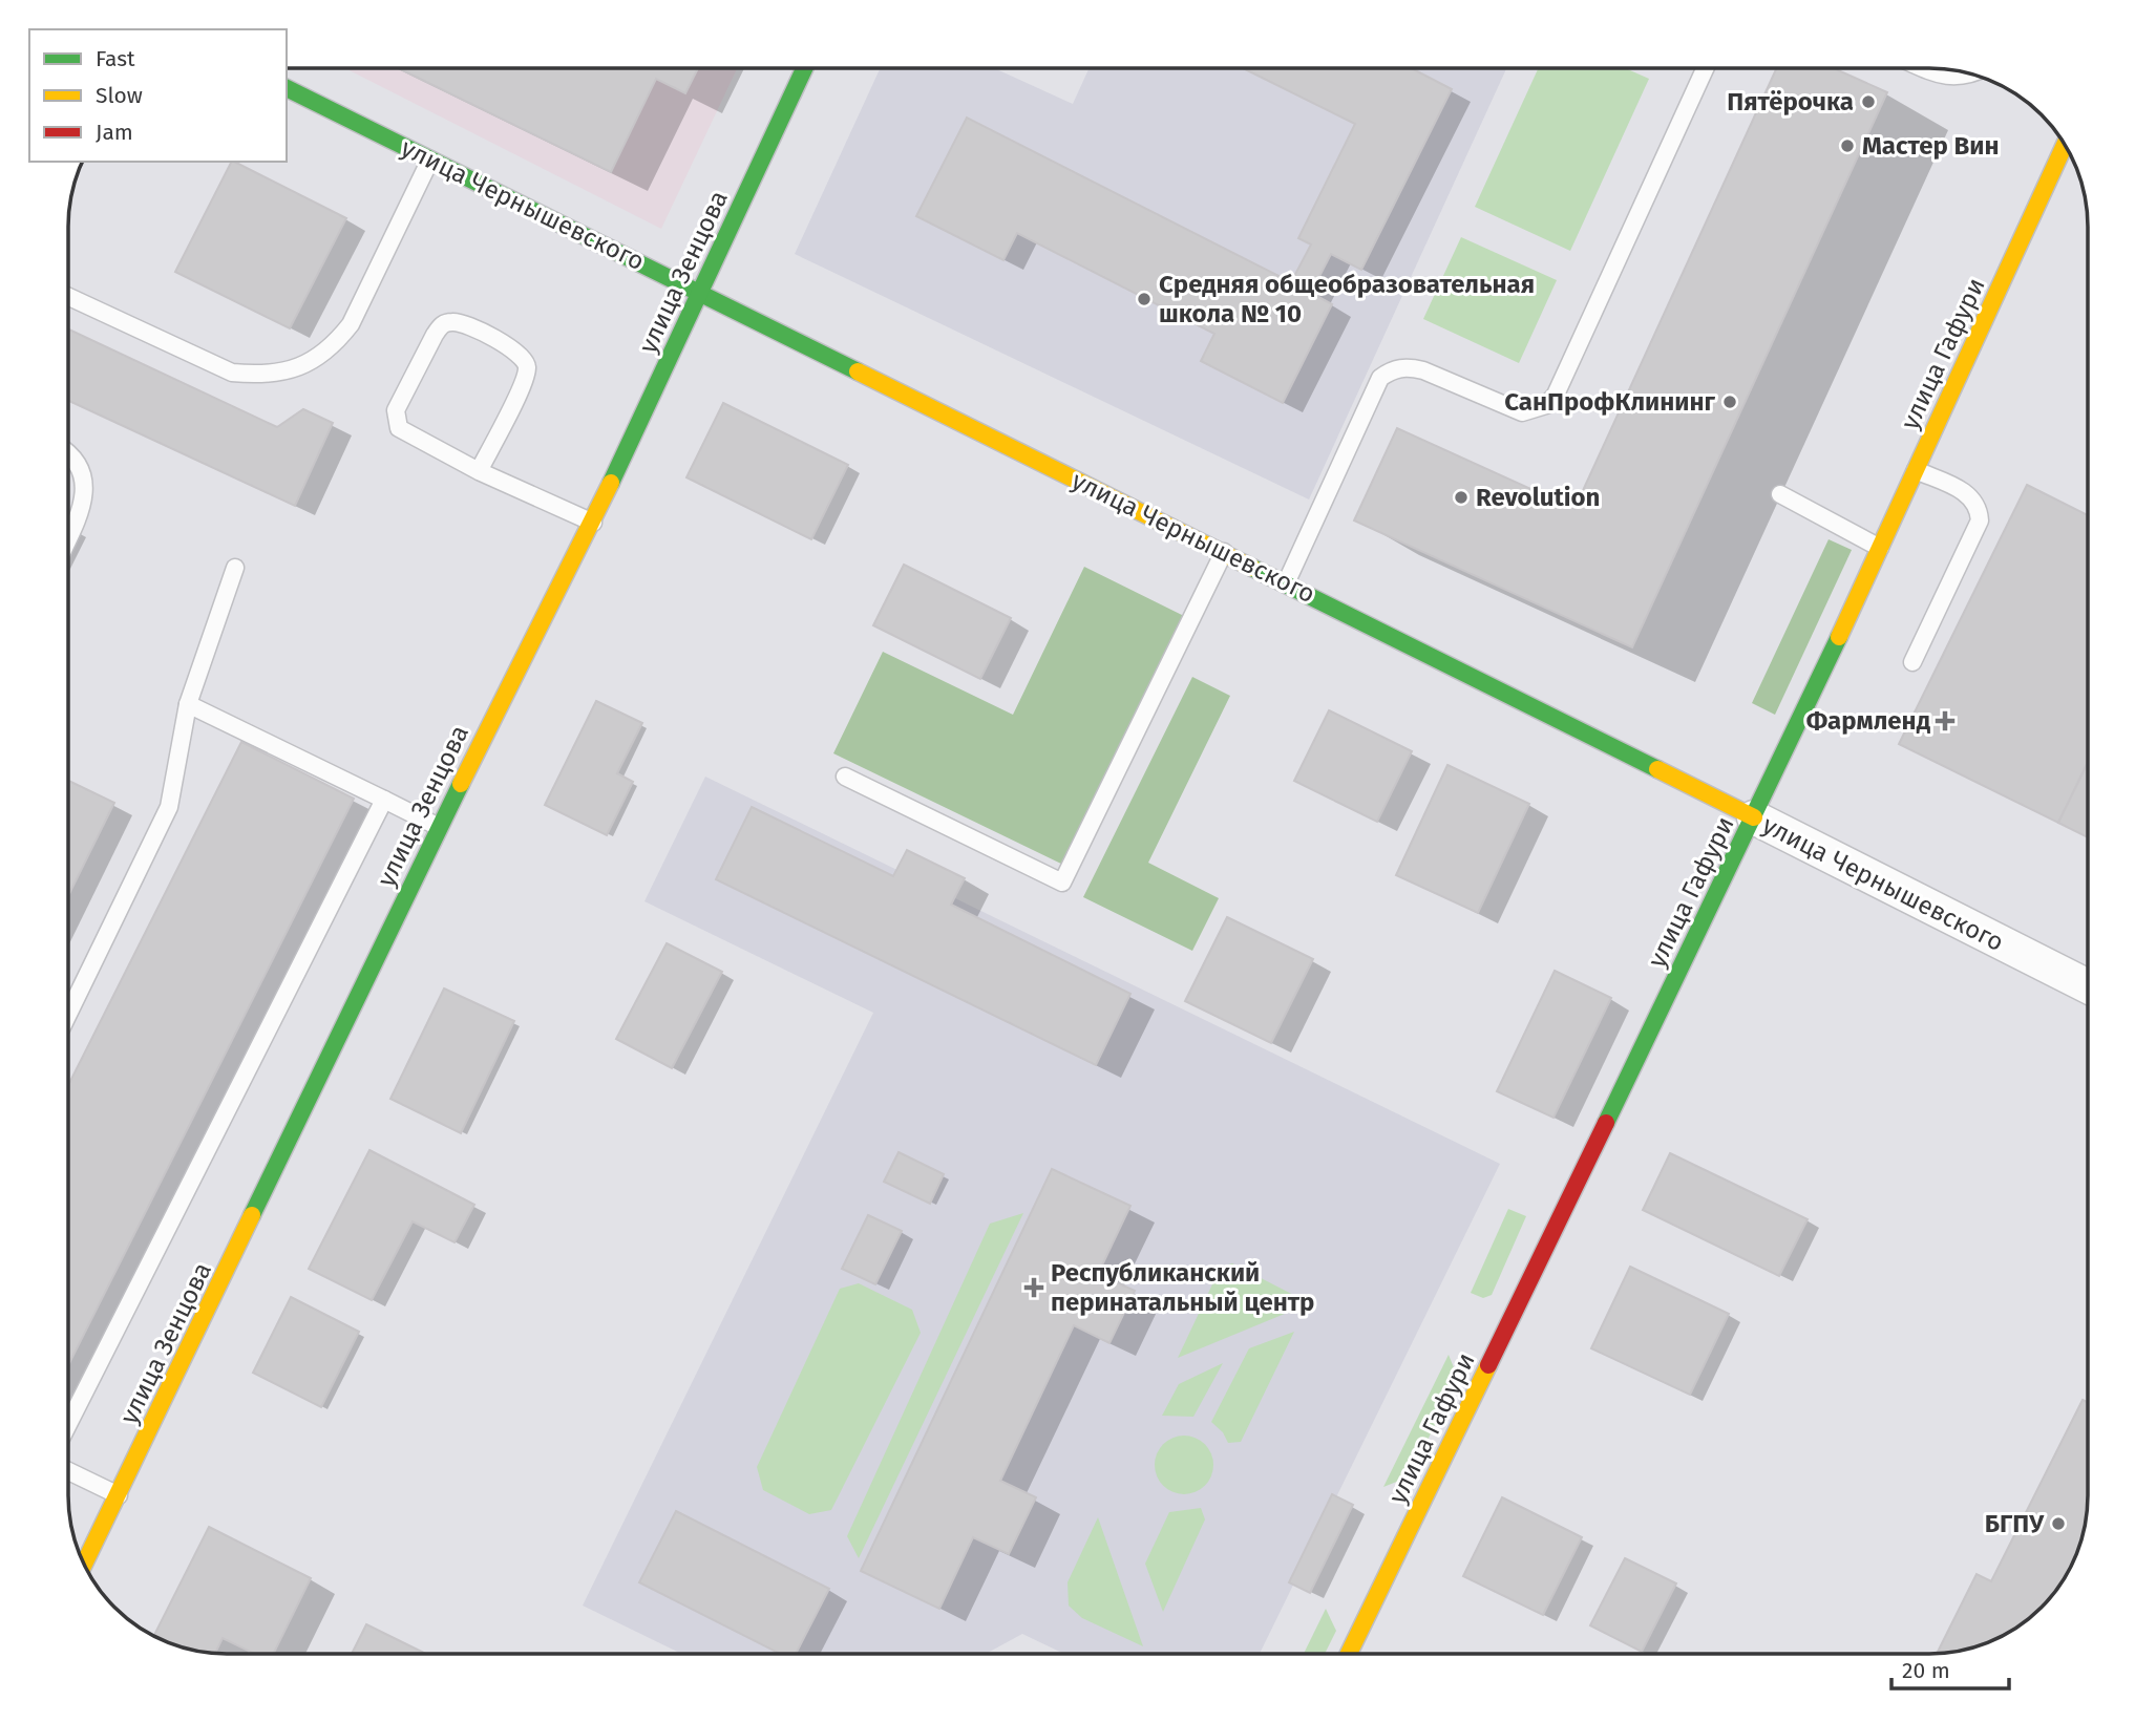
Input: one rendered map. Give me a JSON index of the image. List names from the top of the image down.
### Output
{
  "streets": {
    "street": ["улица Чернышевского", "улица Зенцова", "улица Гафури"]
  },
  "crossings": [
    ["улица Чернышевского", "улица Зенцова"],
    ["улица Чернышевского", "улица Гафури"]
  ],
  "places": {
    "other": [
      "Пятёрочка",
      "Мастер Вин",
      "Средняя общеобразовательная школа № 10",
      "СанПрофКлининг",
      "Revolution",
      "БГПУ"
    ],
    "health": ["Фармленд", "Республиканский перинатальный центр"]
  },
  "legend": ["Fast", "Slow", "Jam"],
  "scale_bar": "20 m"
}
